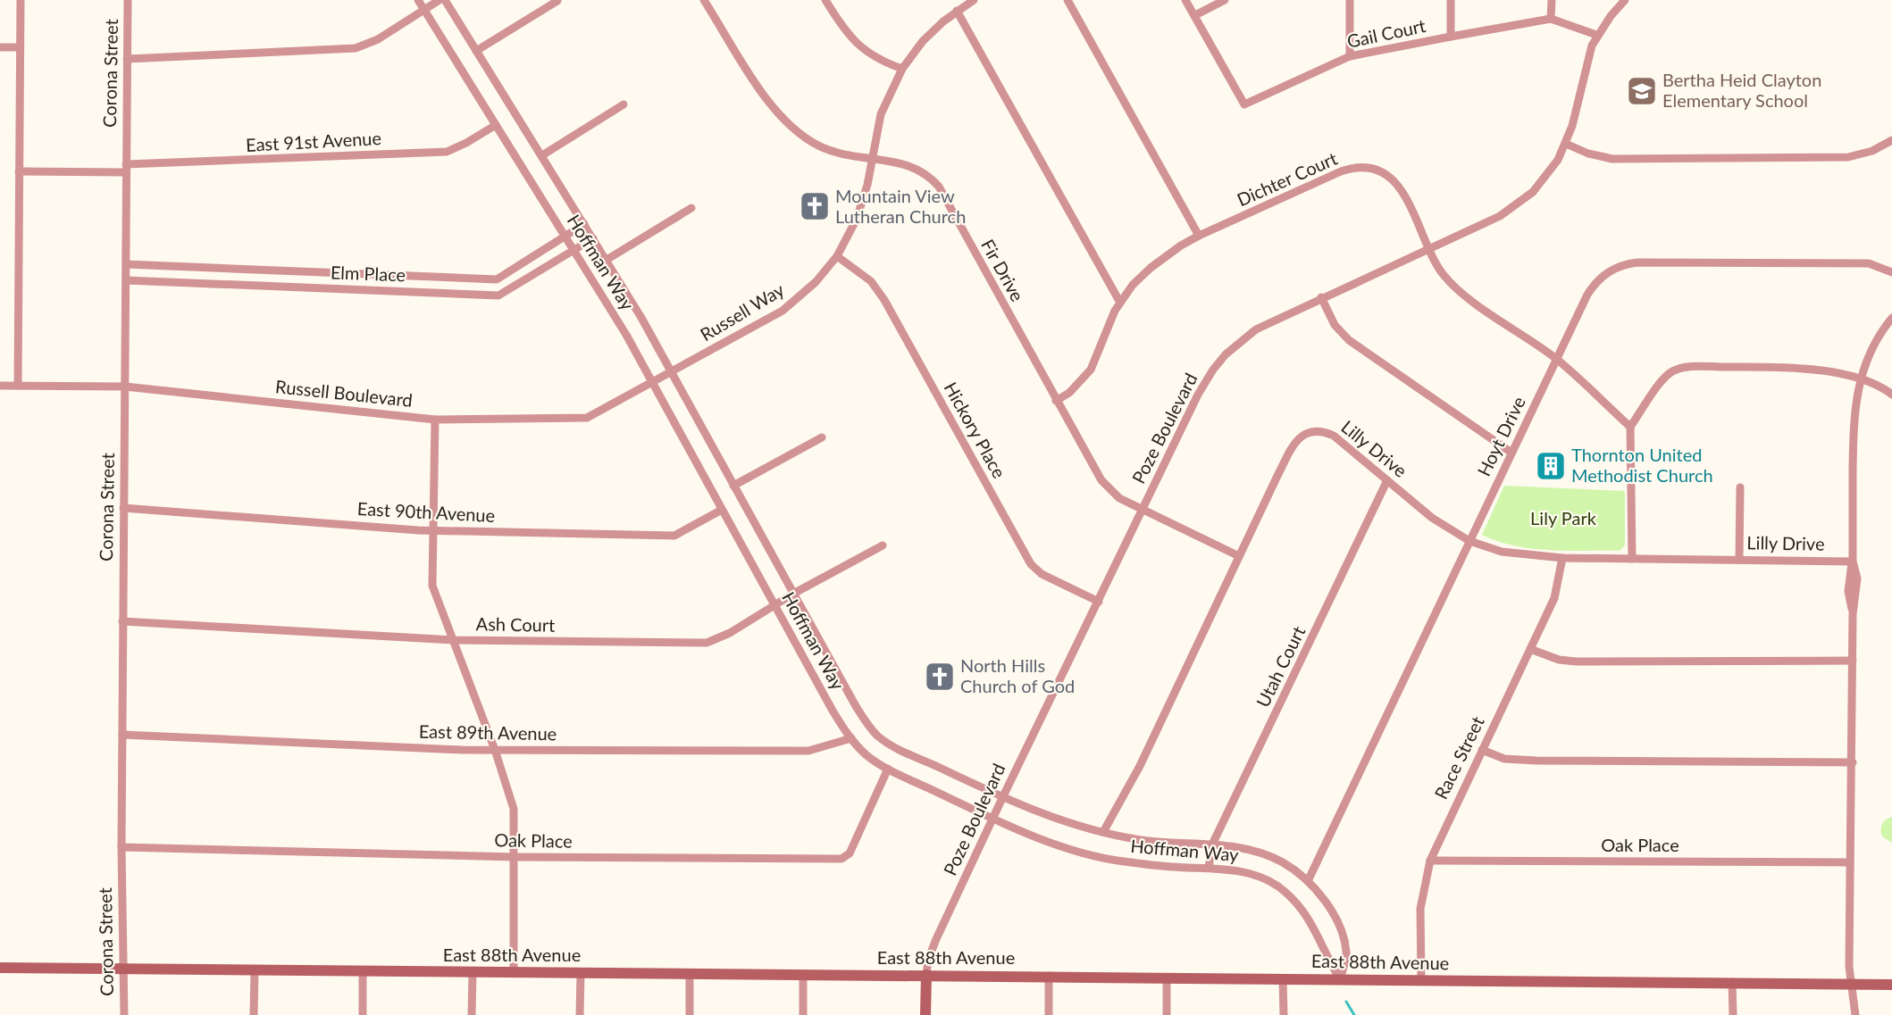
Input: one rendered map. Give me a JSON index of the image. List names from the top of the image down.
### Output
{
  "streets": {
    "main road": ["East 88th Avenue"],
    "street": [
      "Gail Court",
      "Corona Street",
      "East 91st Avenue",
      "Dichter Court",
      "Hoffman Way",
      "Fir Drive",
      "Elm Place",
      "Russell Way",
      "Russell Boulevard",
      "Poze Boulevard",
      "Hickory Place",
      "Hoyt Drive",
      "Lilly Drive",
      "East 90th Avenue",
      "Ash Court",
      "Utah Court",
      "East 89th Avenue",
      "Race Street",
      "Oak Place"
    ]
  },
  "crossings": [
    ["Gail Court", "Poze Boulevard"],
    ["Corona Street", "East 91st Avenue"],
    ["Corona Street", "Elm Place"],
    ["Corona Street", "Russell Boulevard"],
    ["Corona Street", "East 90th Avenue"],
    ["Corona Street", "Ash Court"],
    ["Corona Street", "East 89th Avenue"],
    ["Corona Street", "Oak Place"],
    ["Corona Street", "East 88th Avenue"],
    ["East 91st Avenue", "Hoffman Way"],
    ["Dichter Court", "Fir Drive"],
    ["Dichter Court", "Poze Boulevard"],
    ["Dichter Court", "Hoyt Drive"],
    ["Hoffman Way", "Elm Place"],
    ["Hoffman Way", "Russell Way"],
    ["Hoffman Way", "Russell Boulevard"],
    ["Hoffman Way", "Poze Boulevard"],
    ["Hoffman Way", "Hoyt Drive"],
    ["Hoffman Way", "Lilly Drive"],
    ["Hoffman Way", "East 90th Avenue"],
    ["Hoffman Way", "Ash Court"],
    ["Hoffman Way", "Utah Court"],
    ["Hoffman Way", "East 89th Avenue"],
    ["Hoffman Way", "Oak Place"],
    ["Hoffman Way", "East 88th Avenue"],
    ["Fir Drive", "Russell Way"],
    ["Fir Drive", "Poze Boulevard"],
    ["Fir Drive", "Lilly Drive"],
    ["Russell Way", "Russell Boulevard"],
    ["Russell Way", "Hickory Place"],
    ["Poze Boulevard", "Hickory Place"],
    ["Poze Boulevard", "East 88th Avenue"],
    ["Hoyt Drive", "Lilly Drive"],
    ["Lilly Drive", "Utah Court"],
    ["Lilly Drive", "Race Street"],
    ["Race Street", "Oak Place"],
    ["Race Street", "East 88th Avenue"]
  ],
  "parks": ["Lily Park"],
  "places": {
    "school or university": ["Bertha Heid Clayton Elementary School"],
    "church": ["Mountain View Lutheran Church", "North Hills Church of God"],
    "building": ["Thornton United Methodist Church"]
  }
}
